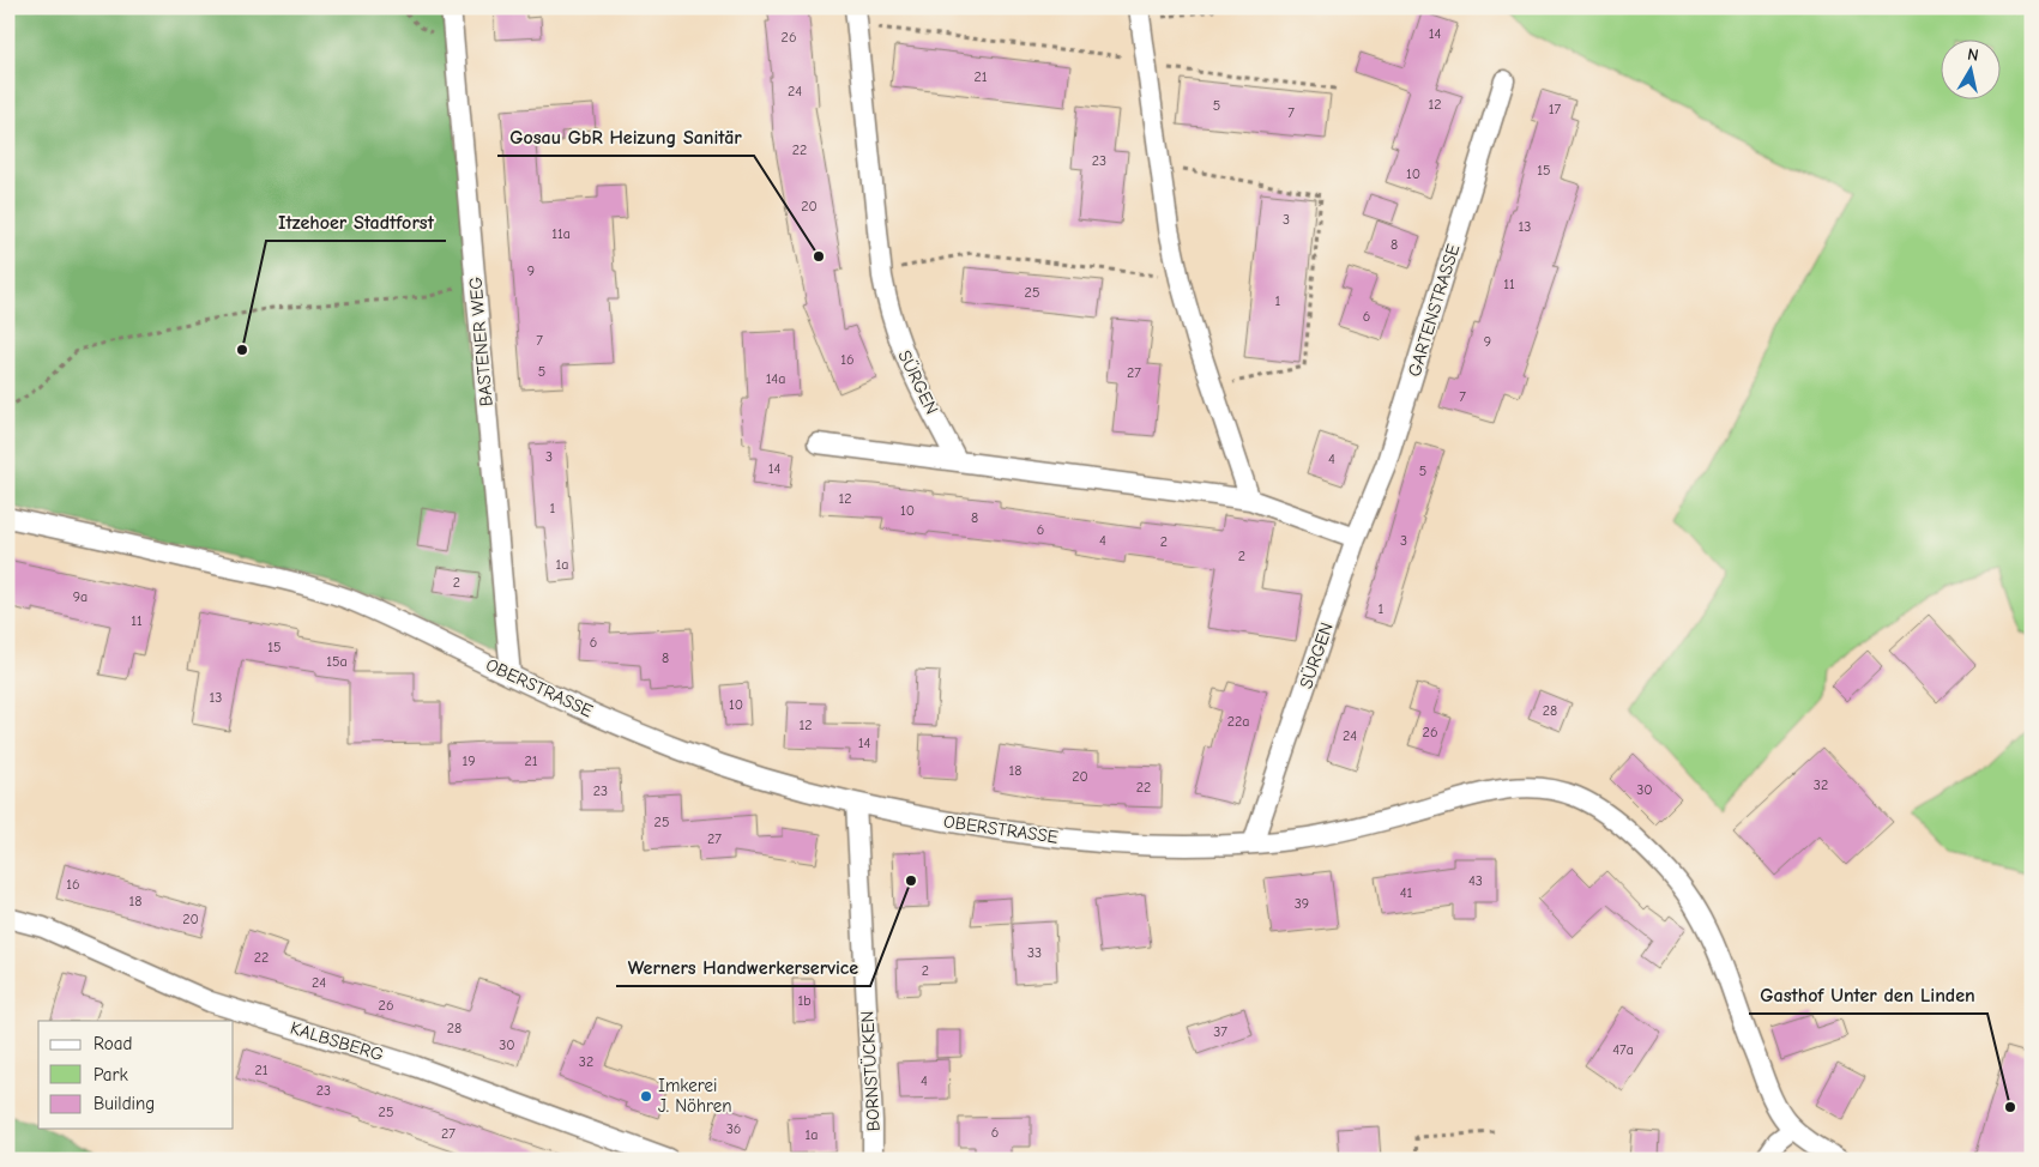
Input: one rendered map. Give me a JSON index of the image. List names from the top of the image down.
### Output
{
  "streets": {
    "street": [
      "GARTENSTRASSE",
      "BASTENER WEG",
      "SÜRGEN",
      "OBERSTRASSE",
      "KALBSBERG",
      "BORNSTÜCKEN"
    ]
  },
  "crossings": [
    ["GARTENSTRASSE", "SÜRGEN"],
    ["BASTENER WEG", "OBERSTRASSE"],
    ["SÜRGEN", "OBERSTRASSE"],
    ["OBERSTRASSE", "BORNSTÜCKEN"]
  ],
  "places": [
    "Gosau GbR Heizung Sanitär",
    "Itzehoer Stadtforst",
    "Werners Handwerkerservice",
    "Imkerei J. Nöhren",
    "Gasthof Unter den Linden"
  ],
  "house_numbers": [
    "14",
    "26",
    "21",
    "24",
    "12",
    "5",
    "17",
    "7",
    "22",
    "23",
    "15",
    "10",
    "20",
    "3",
    "13",
    "11a",
    "8",
    "9",
    "11",
    "25",
    "1",
    "6",
    "7",
    "9",
    "16",
    "5",
    "27",
    "14a",
    "7",
    "3",
    "4",
    "14",
    "5",
    "12",
    "1",
    "10",
    "8",
    "6",
    "4",
    "3",
    "2",
    "2",
    "1a",
    "2",
    "9a",
    "1",
    "11",
    "6",
    "15",
    "8",
    "15a",
    "13",
    "10",
    "28",
    "22a",
    "12",
    "26",
    "24",
    "14",
    "19",
    "21",
    "18",
    "20",
    "32",
    "22",
    "30",
    "23",
    "25",
    "27",
    "43",
    "16",
    "41",
    "18",
    "39",
    "20",
    "33",
    "22",
    "2",
    "24",
    "1b",
    "26",
    "28",
    "37",
    "30",
    "47a",
    "32",
    "21",
    "4",
    "23",
    "25",
    "36",
    "6",
    "27",
    "1a"
  ],
  "legend": ["Road", "Park", "Building"],
  "north": "top"
}
